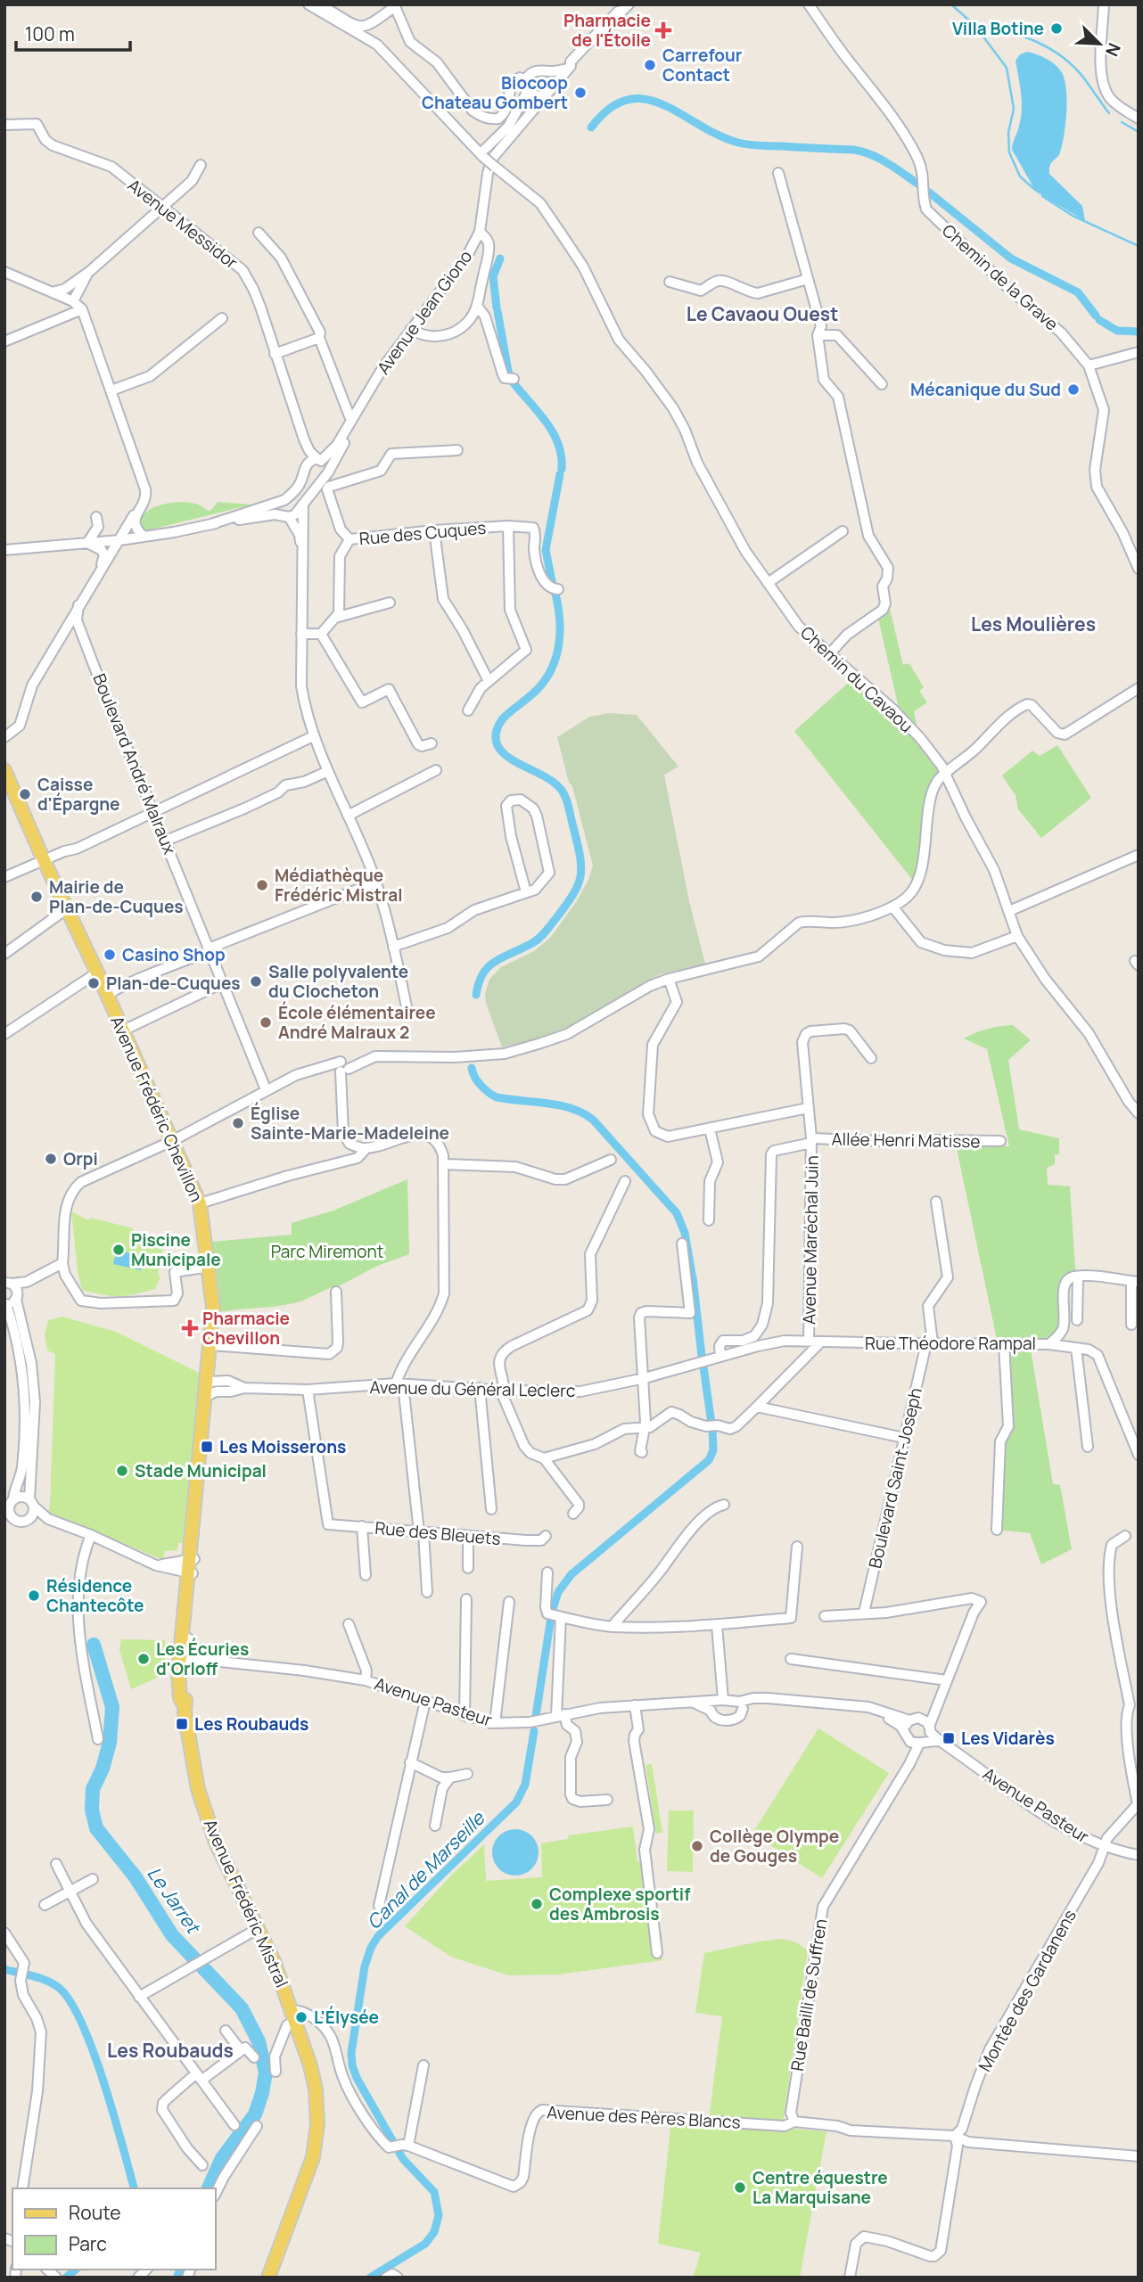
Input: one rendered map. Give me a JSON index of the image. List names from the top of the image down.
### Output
{
  "streets": {
    "main road": ["Avenue Frédéric Chevillon", "Avenue Frédéric Mistral"],
    "street": [
      "Avenue Messidor",
      "Chemin de la Grave",
      "Avenue Jean Giono",
      "Rue des Cuques",
      "Chemin du Cavaou",
      "Boulevard André Malraux",
      "Allée Henri Matisse",
      "Avenue Maréchal Juin",
      "Rue Théodore Rampal",
      "Avenue du Général Leclerc",
      "Boulevard Saint-Joseph",
      "Rue des Bleuets",
      "Avenue Pasteur",
      "Montée des Gardanens",
      "Rue Bailli de Suffren",
      "Avenue des Pères Blancs"
    ]
  },
  "crossings": [
    ["Avenue Messidor", "Avenue Jean Giono"],
    ["Avenue Jean Giono", "Chemin du Cavaou"],
    ["Avenue Frédéric Chevillon", "Avenue du Général Leclerc"],
    ["Avenue Frédéric Chevillon", "Avenue Frédéric Mistral"],
    ["Allée Henri Matisse", "Avenue Maréchal Juin"],
    ["Allée Henri Matisse", "Avenue du Général Leclerc"],
    ["Rue Théodore Rampal", "Boulevard Saint-Joseph"],
    ["Avenue du Général Leclerc", "Rue des Bleuets"],
    ["Avenue du Général Leclerc", "Avenue Frédéric Mistral"],
    ["Avenue Pasteur", "Avenue Frédéric Mistral"],
    ["Avenue Pasteur", "Montée des Gardanens"],
    ["Avenue Pasteur", "Rue Bailli de Suffren"],
    ["Avenue Frédéric Mistral", "Avenue des Pères Blancs"],
    ["Montée des Gardanens", "Avenue des Pères Blancs"],
    ["Rue Bailli de Suffren", "Avenue des Pères Blancs"]
  ],
  "districts": ["Le Cavaou Ouest", "Les Moulières", "Les Roubauds"],
  "water": ["Canal de Marseille", "Le Jarret"],
  "parks": ["Parc Miremont"],
  "places": {
    "other": [
      "Villa Botine",
      "Carrefour Contact",
      "Biocoop Chateau Gombert",
      "Mécanique du Sud",
      "Caisse d'Épargne",
      "Médiathèque Frédéric Mistral",
      "Mairie de Plan-de-Cuques",
      "Casino Shop",
      "Salle polyvalente du Clocheton",
      "Plan-de-Cuques",
      "École élémentairee André Malraux 2",
      "Église Sainte-Marie-Madeleine",
      "Orpi",
      "Piscine Municipale",
      "Stade Municipal",
      "Résidence Chantecôte",
      "Les Écuries d'Orloff",
      "Collège Olympe de Gouges",
      "Complexe sportif des Ambrosis",
      "L'Élysée",
      "Centre équestre La Marquisane"
    ],
    "health": ["Pharmacie de l'Étoile", "Pharmacie Chevillon"],
    "transit": ["Les Moisserons", "Les Roubauds", "Les Vidarès"]
  },
  "legend": ["Route", "Parc"],
  "scale_bar": "100 m",
  "north": "bottom right"
}
